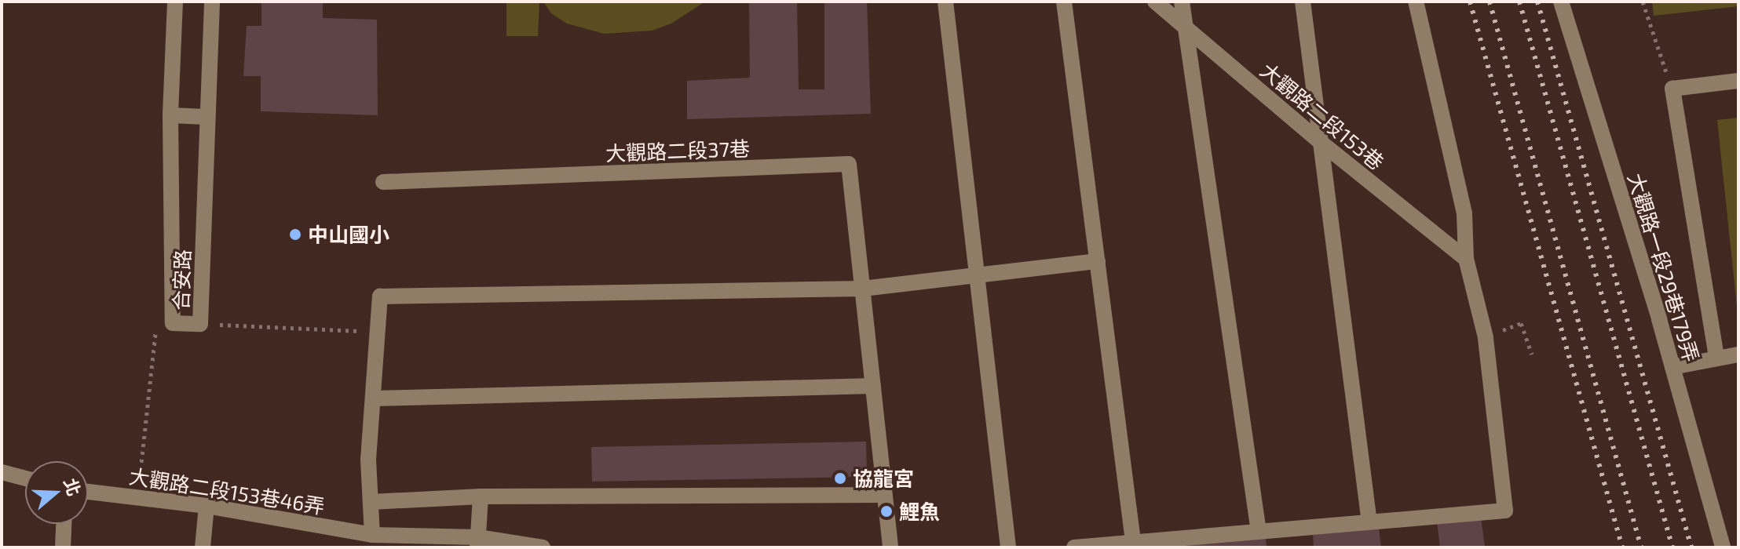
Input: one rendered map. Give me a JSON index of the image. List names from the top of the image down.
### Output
{
  "streets": {
    "street": [
      "大觀路二段153巷",
      "大觀路二段37巷",
      "大觀路一段29巷179弄",
      "合安路",
      "大觀路二段153巷46弄"
    ]
  },
  "places": ["中山國小", "協龍宮", "鯉魚"],
  "north": "right"
}
